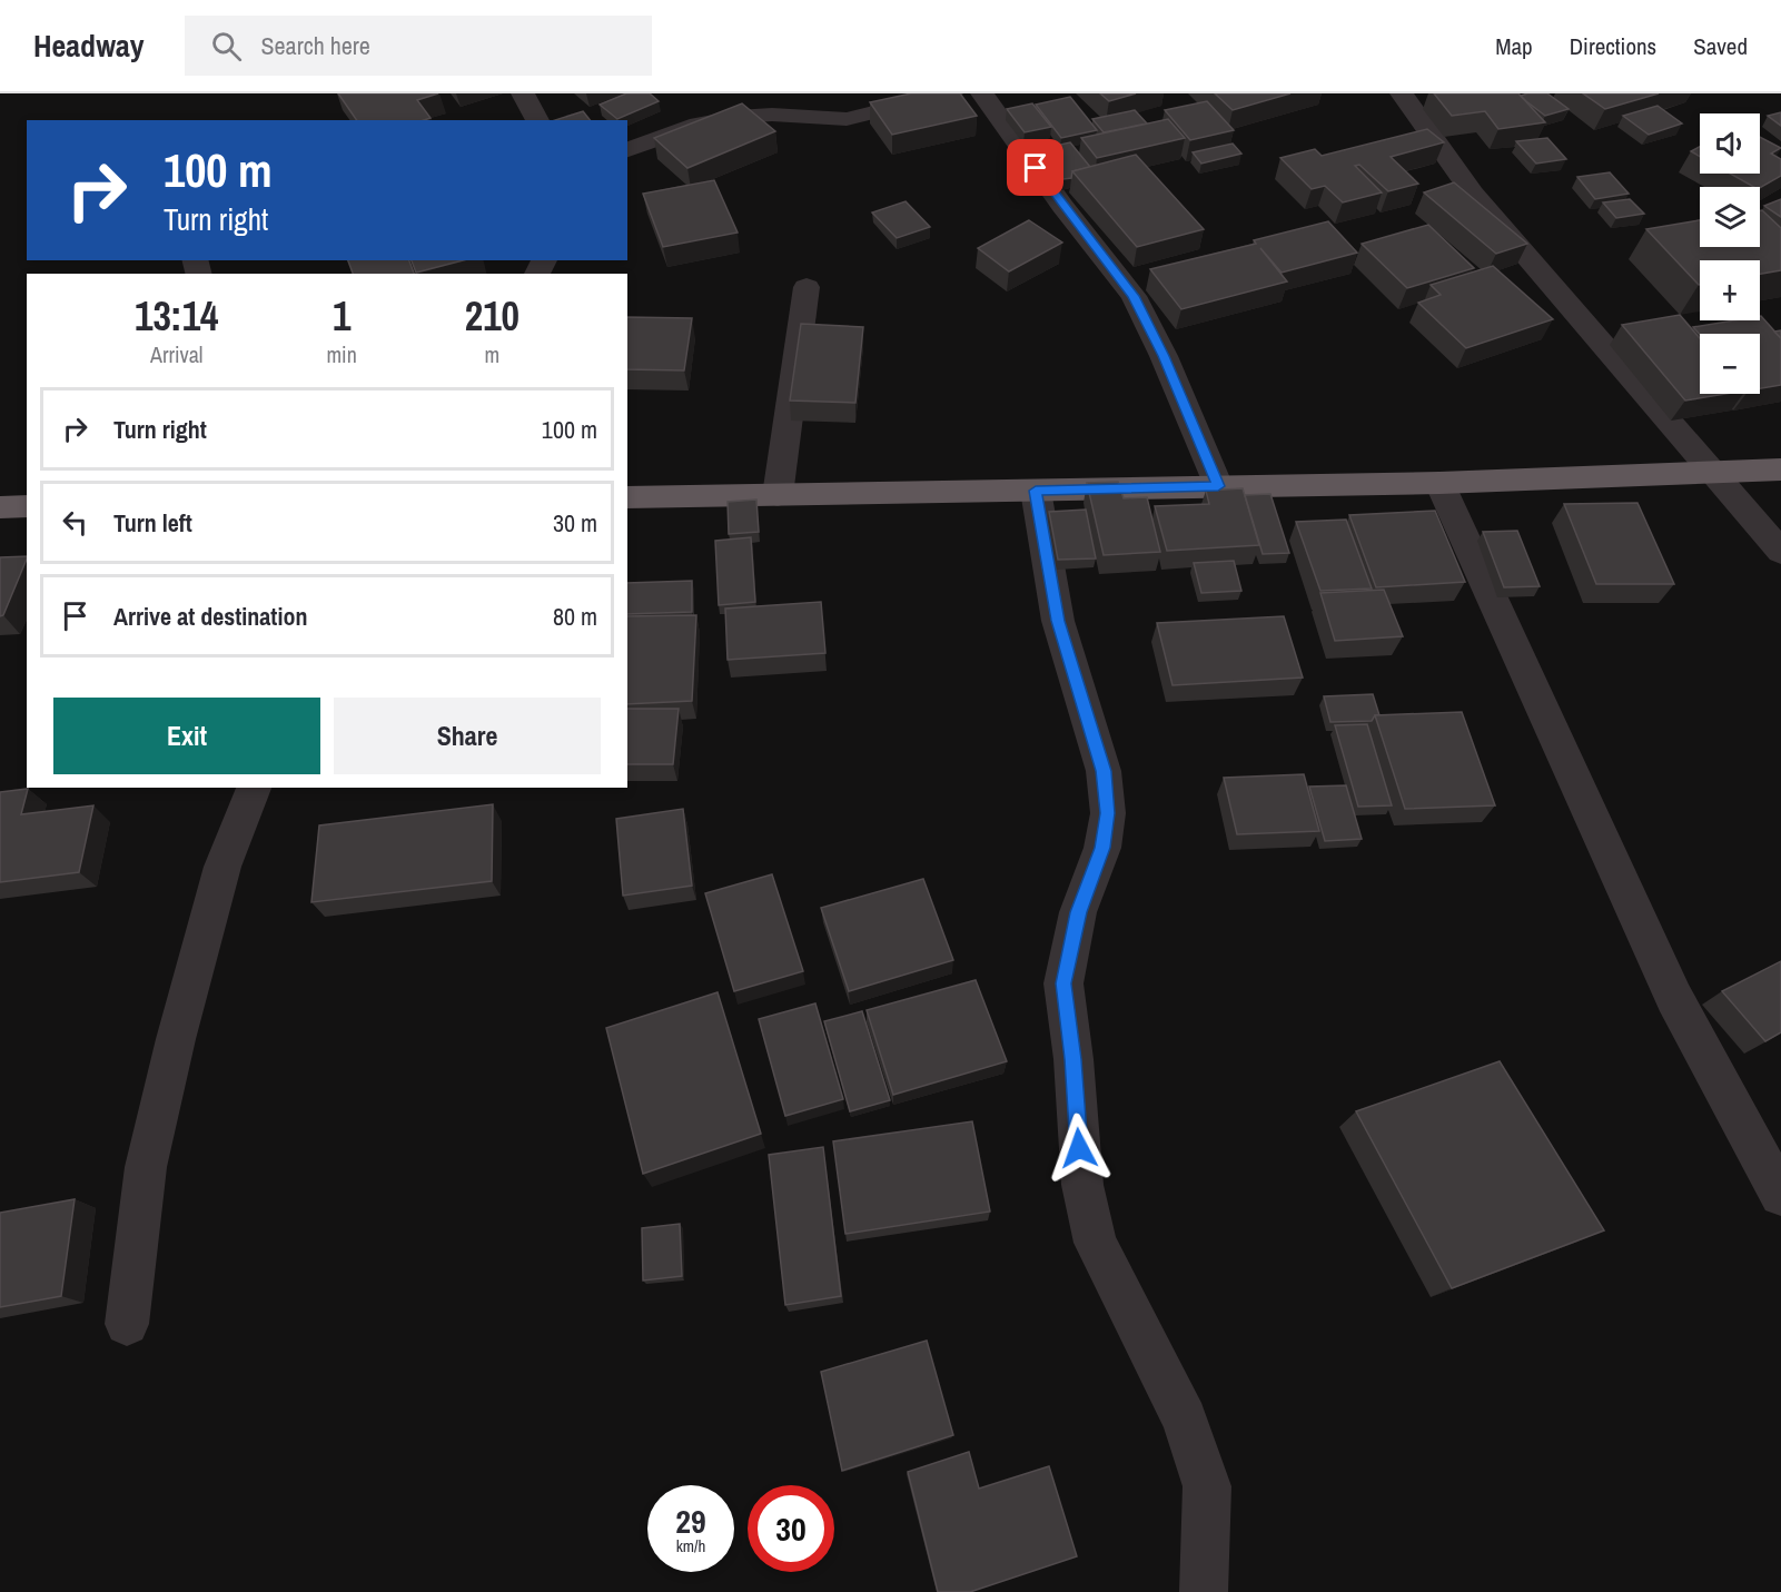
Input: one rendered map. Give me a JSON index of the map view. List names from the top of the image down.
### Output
{
  "page": {
    "header": "Headway",
    "search": "Search here",
    "nav": ["Map", "Directions", "Saved"],
    "map_buttons": ["+", "−"],
    "turn": ["100 m", "Turn right"],
    "eta": [
      "13:14",
      "Arrival",
      "1",
      "min",
      "210",
      "m"
    ],
    "list": [
      {
        "name": "Turn right",
        "value": "100 m"
      },
      {
        "name": "Turn left",
        "value": "30 m"
      },
      {
        "name": "Arrive at destination",
        "value": "80 m"
      }
    ],
    "buttons": ["Exit", "Share"],
    "speed": "29 km/h",
    "limit": "30"
  }
}
